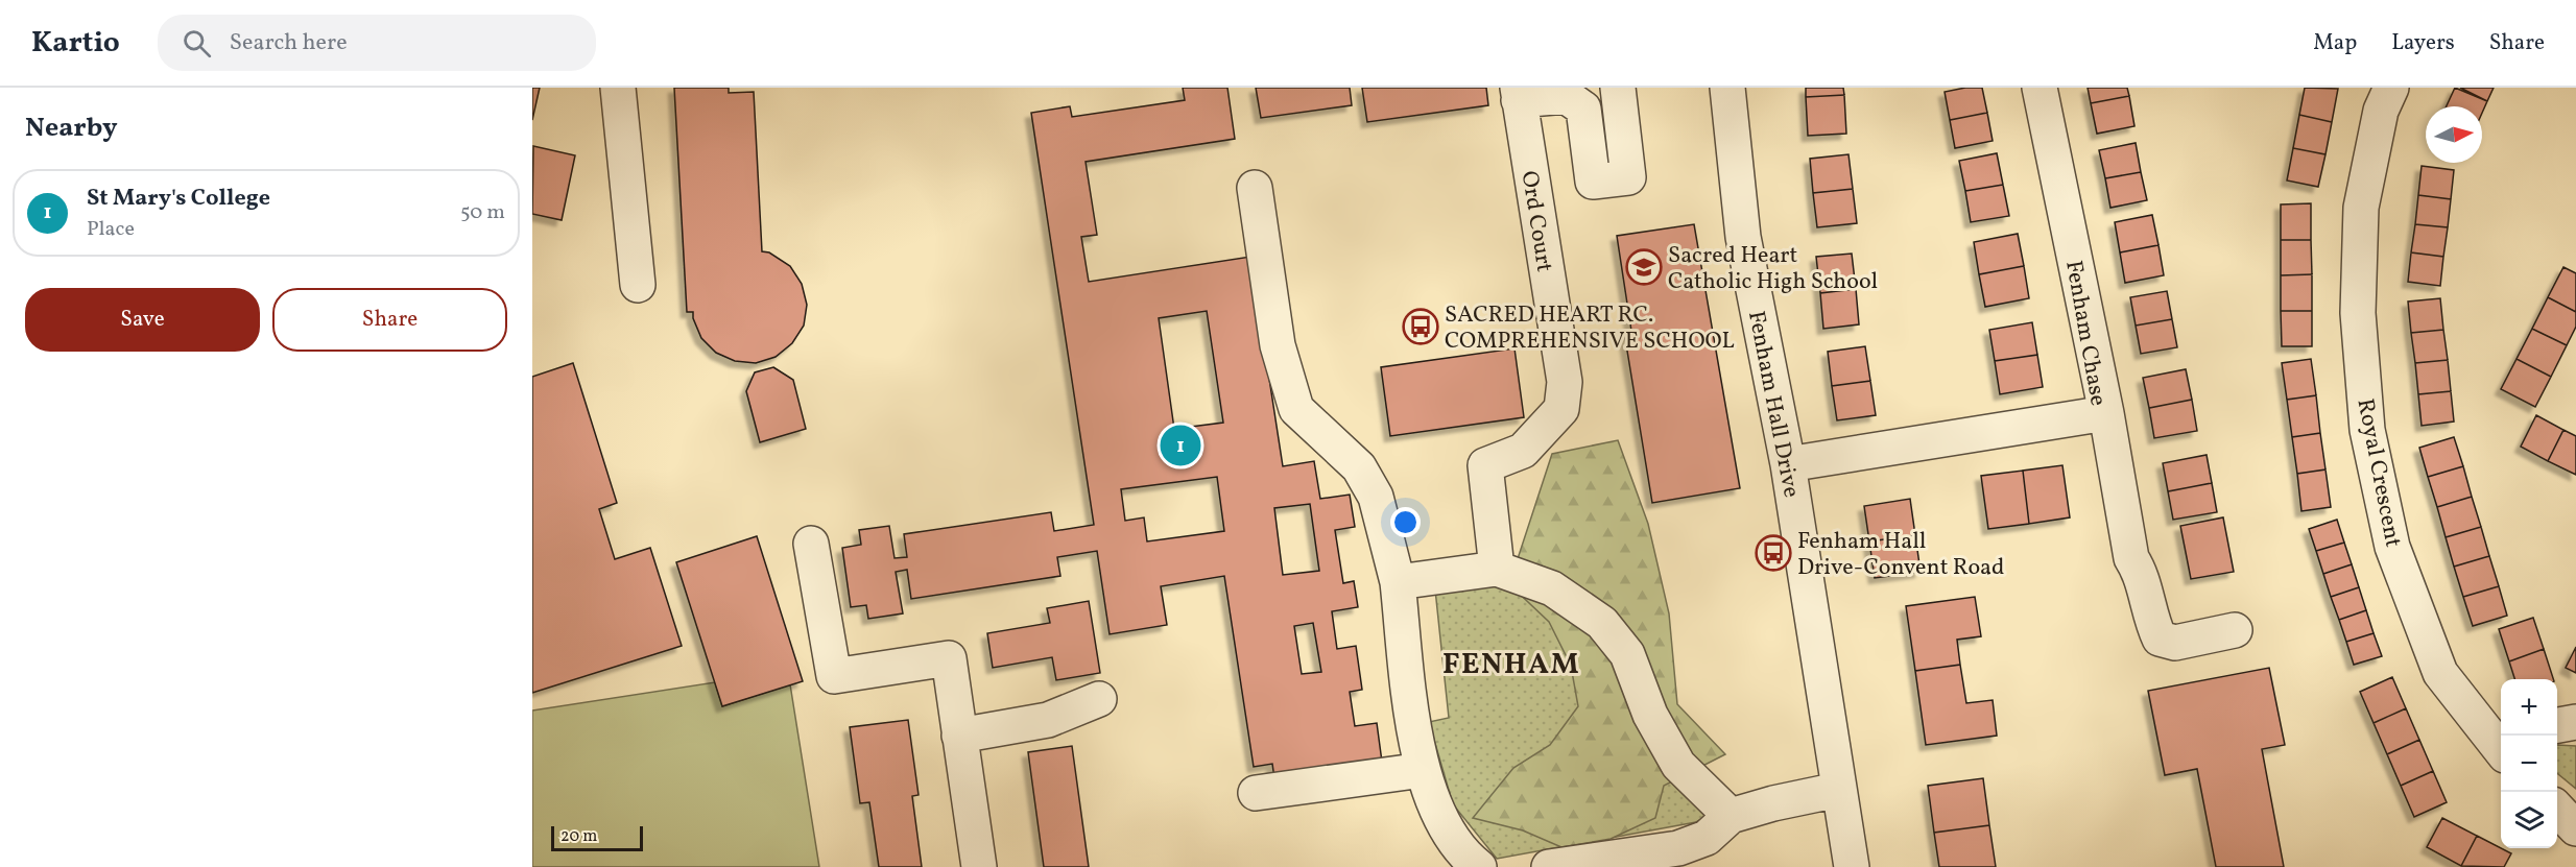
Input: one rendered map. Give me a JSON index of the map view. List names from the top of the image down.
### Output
{
  "streets": {
    "street": [
      "Ord Court",
      "Fenham Chase",
      "Fenham Hall Drive",
      "Royal Crescent"
    ]
  },
  "crossings": [
    ["Fenham Chase", "Fenham Hall Drive"]
  ],
  "districts": ["FENHAM"],
  "places": {
    "school or university": ["Sacred Heart Catholic High School"],
    "bus stop": ["SACRED HEART RC. COMPREHENSIVE SCHOOL", "Fenham Hall Drive-Convent Road"]
  },
  "scale_bar": "20 m",
  "north": "right",
  "page": {
    "header": "Kartio",
    "search": "Search here",
    "nav": ["Map", "Layers", "Share"],
    "heading": "Nearby",
    "list": [
      {
        "mark": "1",
        "name": "St Mary's College",
        "note": "Place",
        "value": "50 m"
      }
    ],
    "buttons": ["Save", "Share"],
    "pins": "1",
    "map_buttons": ["+", "−"],
    "scale": "20 m"
  }
}
